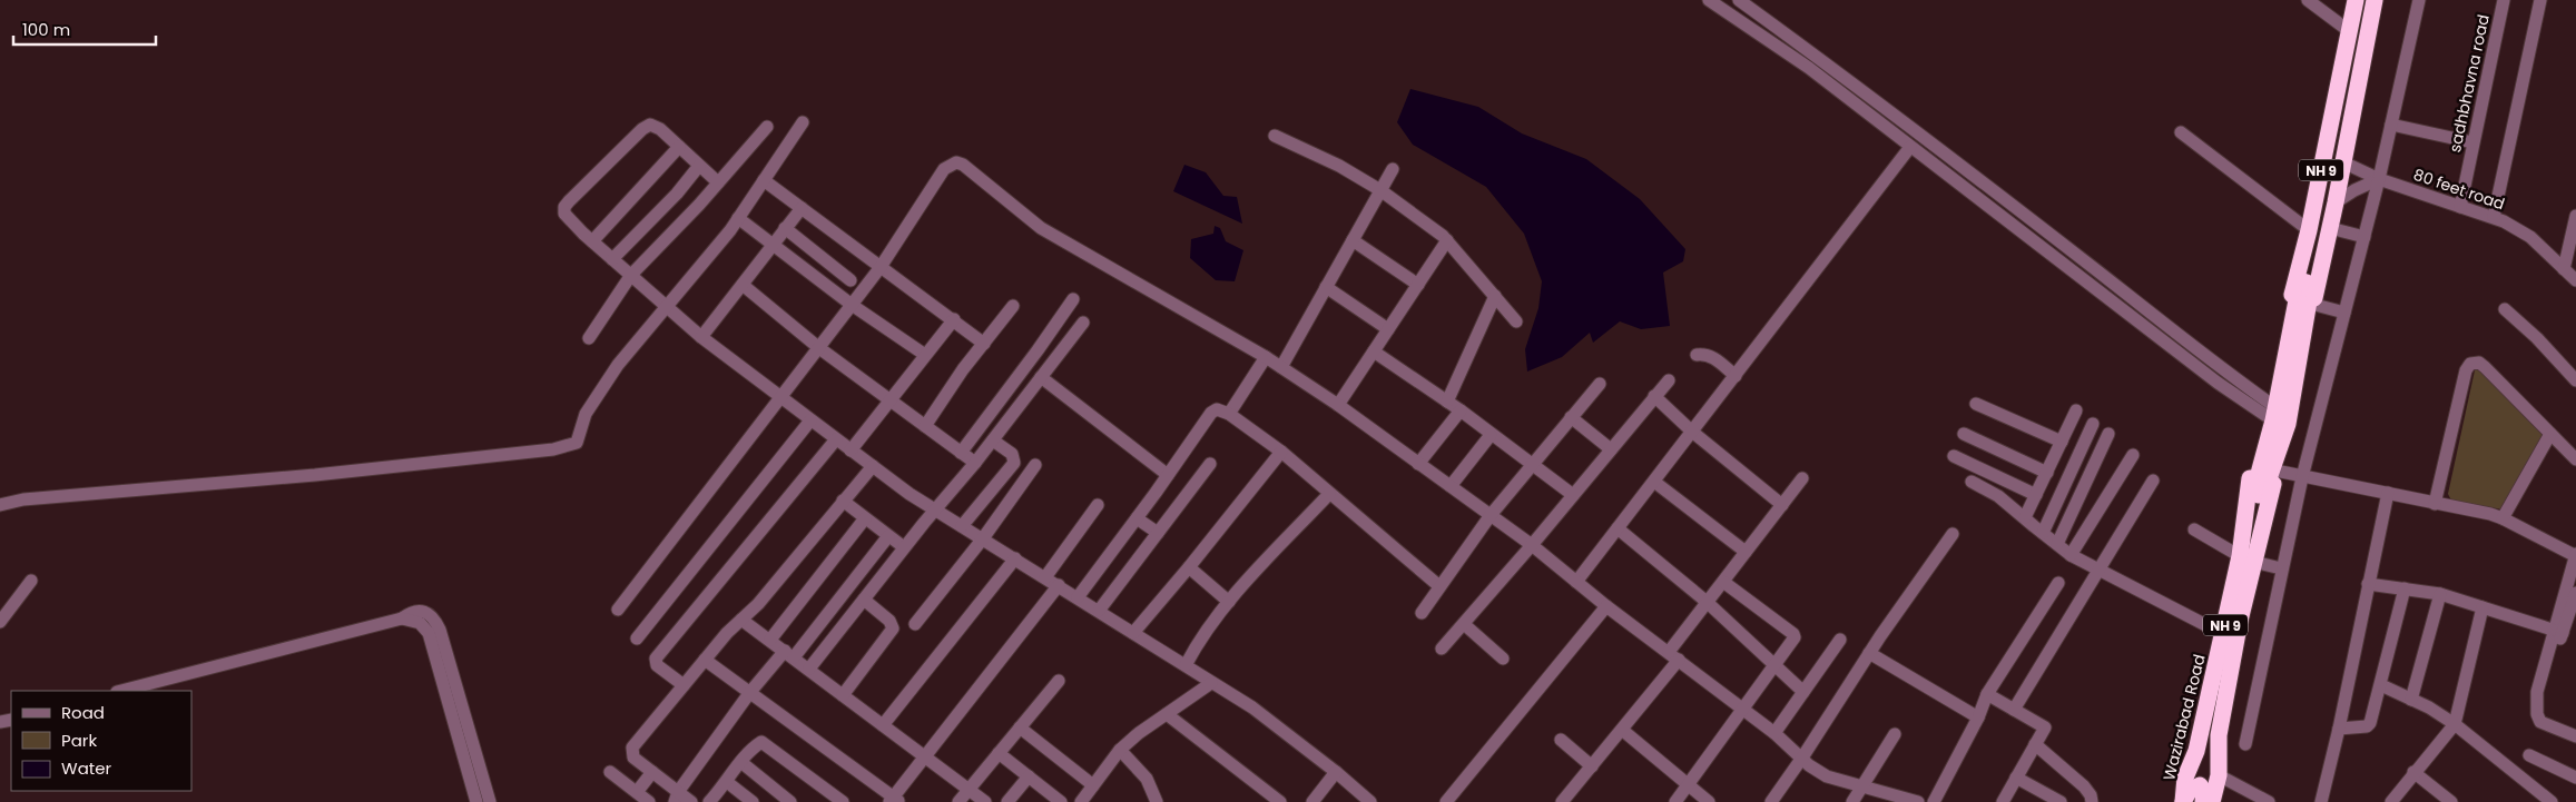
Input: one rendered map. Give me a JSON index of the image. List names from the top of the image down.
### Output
{
  "streets": {
    "highway": ["NH 9", "Wazirabad Road"],
    "street": ["sadhbhavna road", "80 feet road"]
  },
  "crossings": [
    ["sadhbhavna road", "80 feet road"]
  ],
  "legend": ["Road", "Park", "Water"],
  "scale_bar": "100 m"
}
